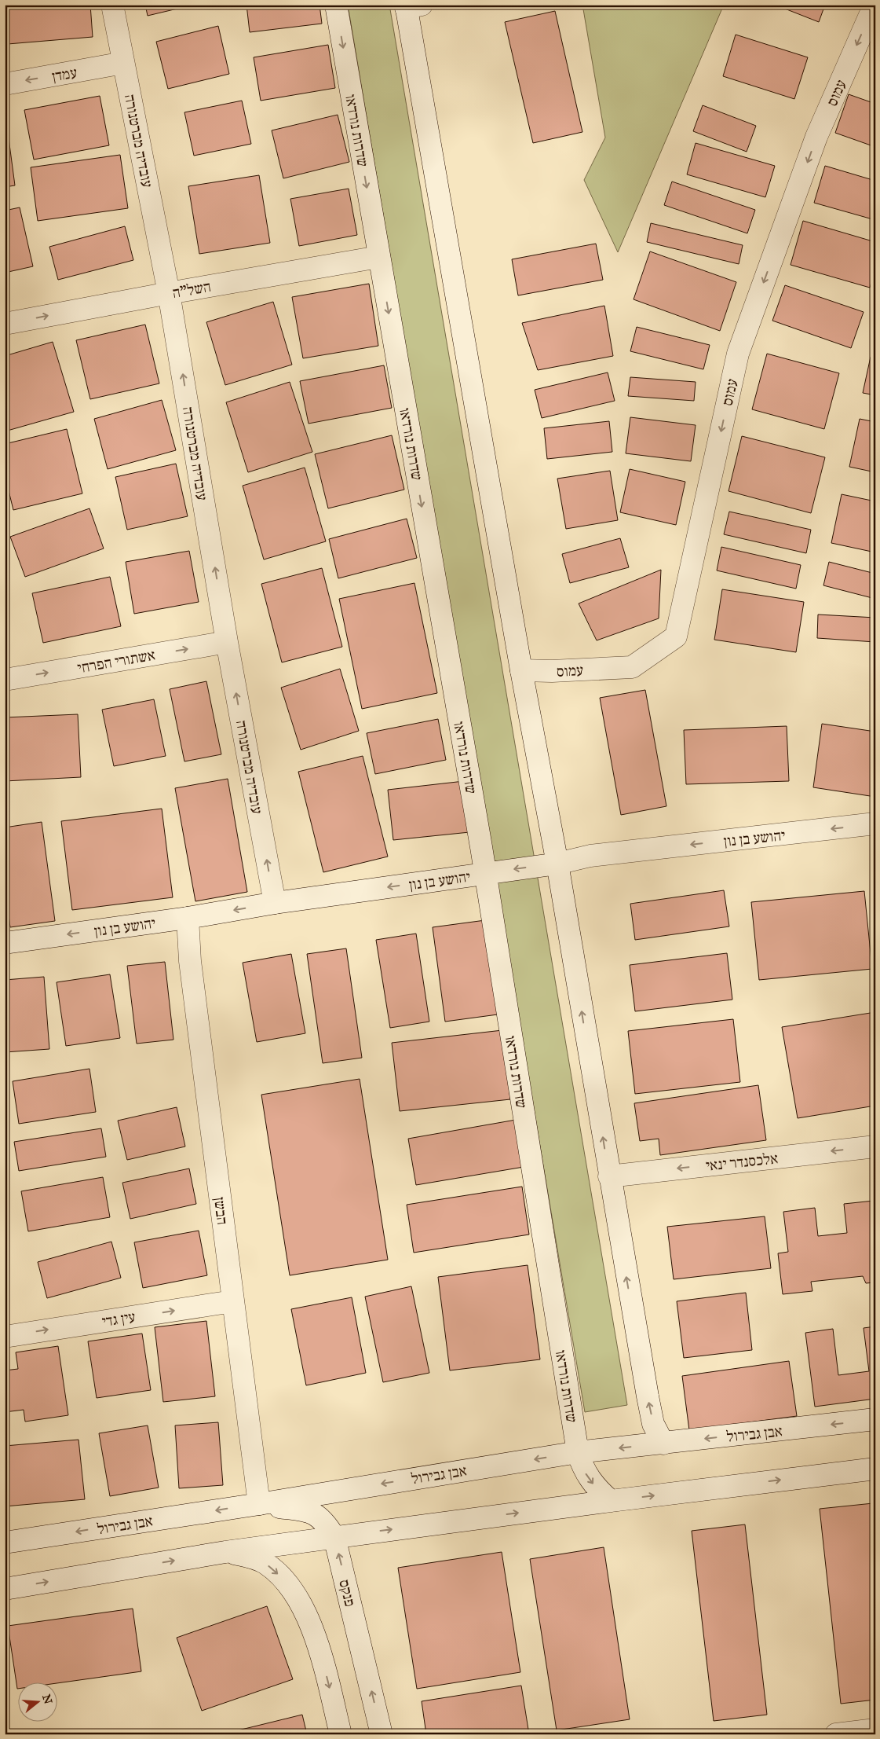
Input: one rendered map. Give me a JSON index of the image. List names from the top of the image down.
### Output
{
  "streets": {
    "street": [
      "עמדן",
      "עמוס",
      "שדרות נורדאו",
      "עובדיה מברטנורה",
      "השל\"ה",
      "אשתורי הפרחי",
      "יהושע בן נון",
      "אלכסנדר ינאי",
      "הבשן",
      "עין גדי",
      "אבן גבירול",
      "פנקס"
    ]
  },
  "crossings": [
    ["עמדן", "עובדיה מברטנורה"],
    ["שדרות נורדאו", "השל\"ה"],
    ["שדרות נורדאו", "יהושע בן נון"],
    ["שדרות נורדאו", "אבן גבירול"],
    ["עובדיה מברטנורה", "השל\"ה"],
    ["עובדיה מברטנורה", "אשתורי הפרחי"],
    ["עובדיה מברטנורה", "יהושע בן נון"],
    ["יהושע בן נון", "הבשן"],
    ["הבשן", "עין גדי"],
    ["הבשן", "אבן גבירול"],
    ["הבשן", "פנקס"],
    ["אבן גבירול", "פנקס"]
  ],
  "one_way": [
    "עמדן",
    "עמוס",
    "עובדיה מברטנורה",
    "השל\"ה",
    "אשתורי הפרחי",
    "יהושע בן נון",
    "אלכסנדר ינאי",
    "עין גדי",
    "פנקס"
  ],
  "north": "right"
}
